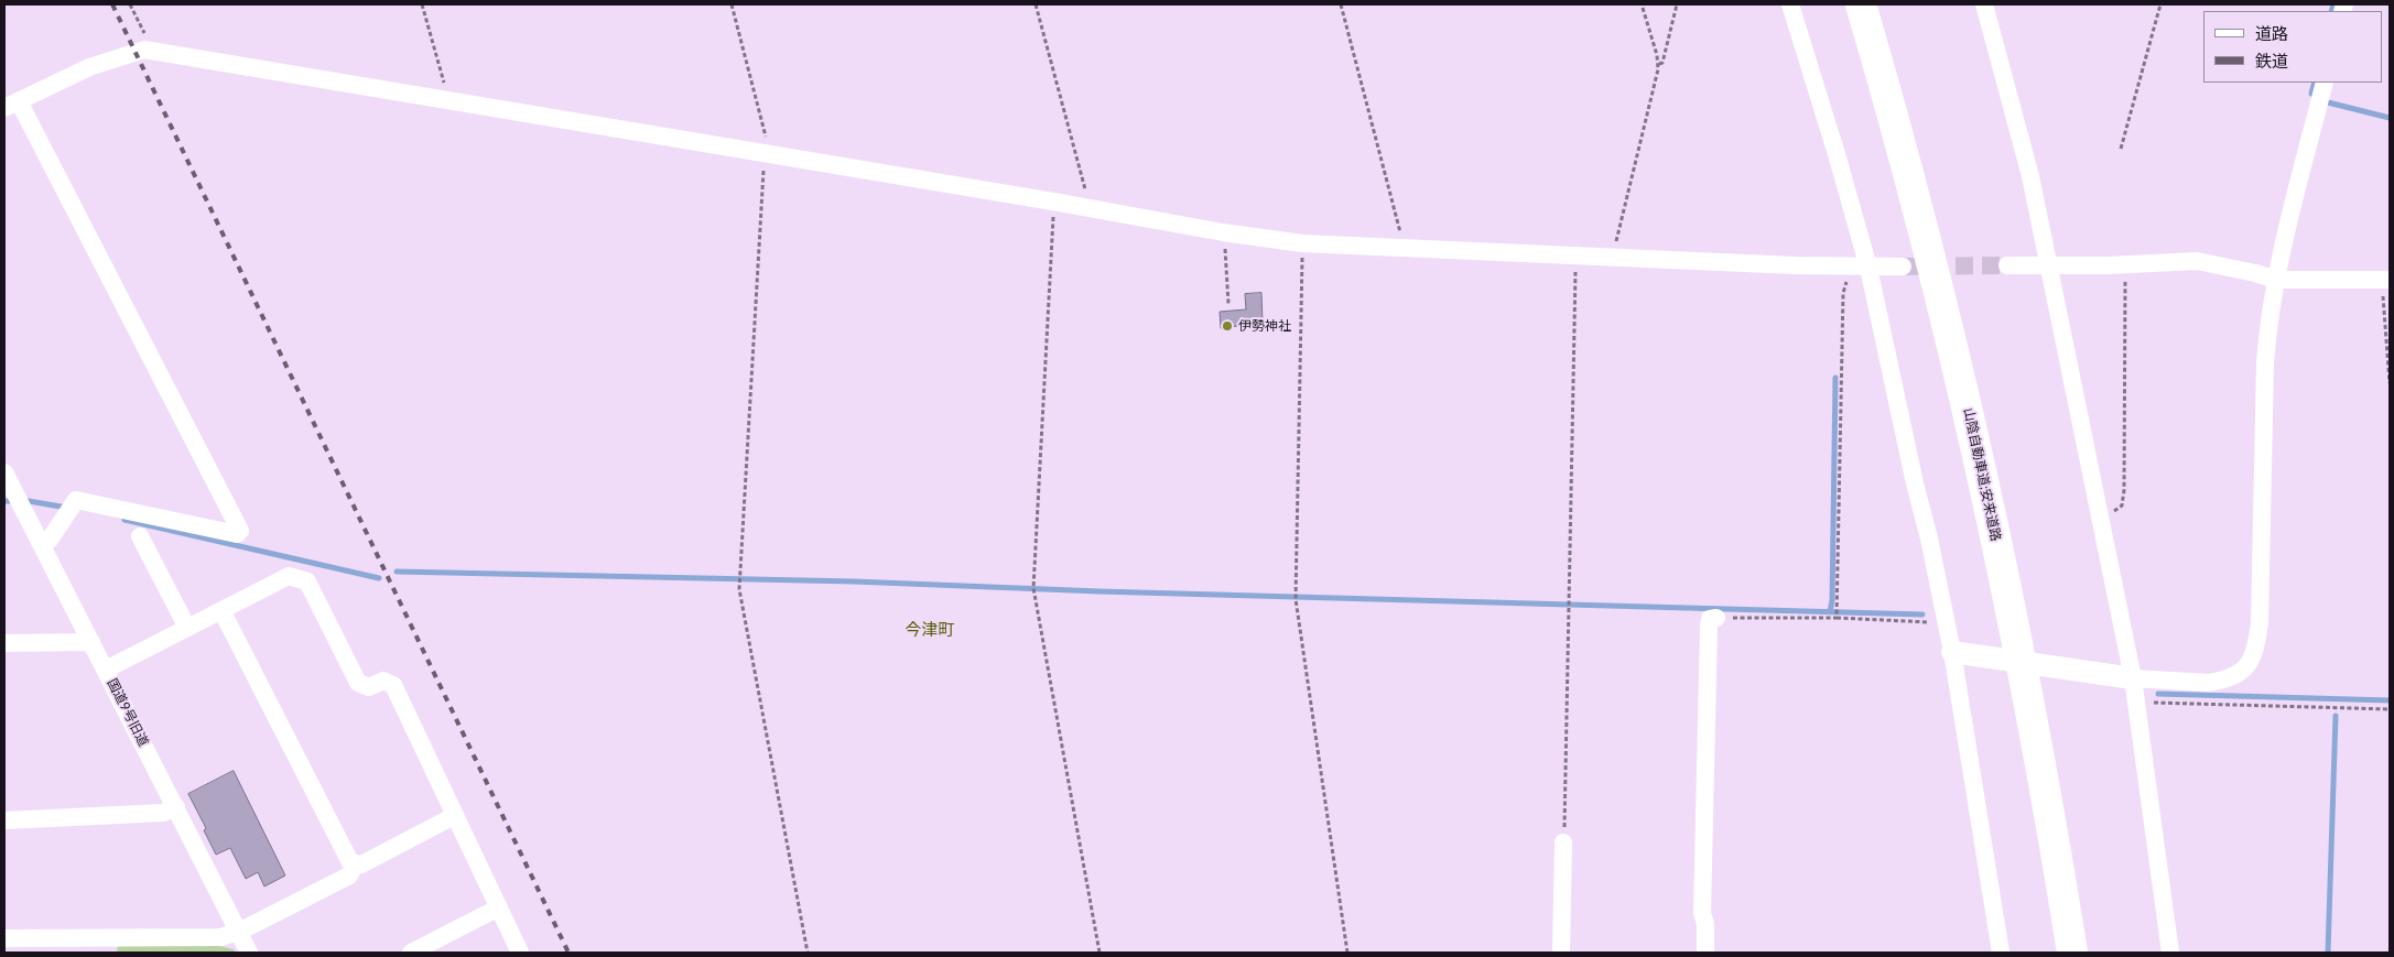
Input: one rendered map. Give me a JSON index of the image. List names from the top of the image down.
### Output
{
  "streets": {
    "highway": ["山陰自動車道;安来道路"],
    "street": ["国道9号旧道"]
  },
  "districts": ["今津町"],
  "places": ["伊勢神社"],
  "legend": ["道路", "鉄道"]
}
